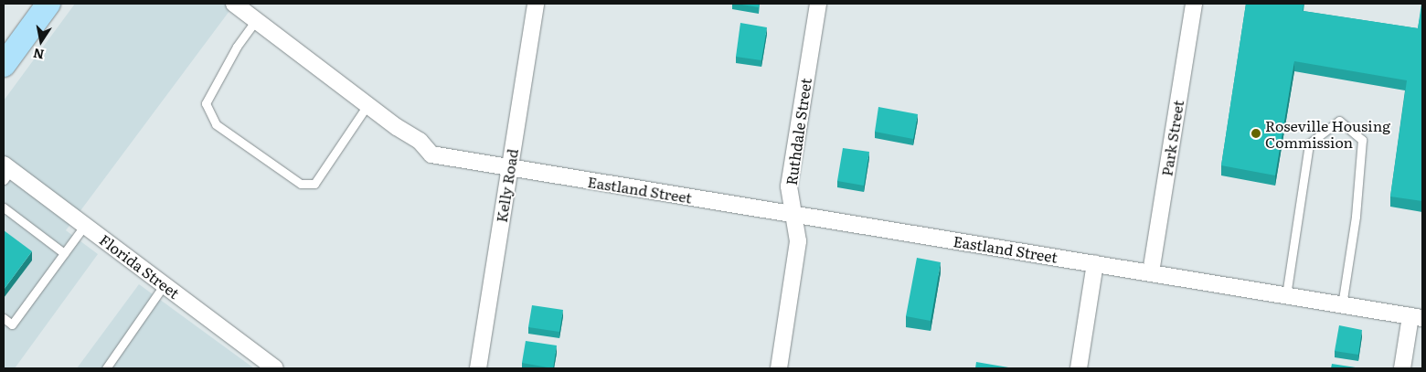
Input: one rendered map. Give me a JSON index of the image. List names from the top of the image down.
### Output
{
  "streets": {
    "street": [
      "Ruthdale Street",
      "Park Street",
      "Kelly Road",
      "Eastland Street",
      "Florida Street"
    ]
  },
  "crossings": [
    ["Ruthdale Street", "Eastland Street"],
    ["Park Street", "Eastland Street"],
    ["Kelly Road", "Eastland Street"]
  ],
  "places": ["Roseville Housing Commission"],
  "north": "bottom"
}
